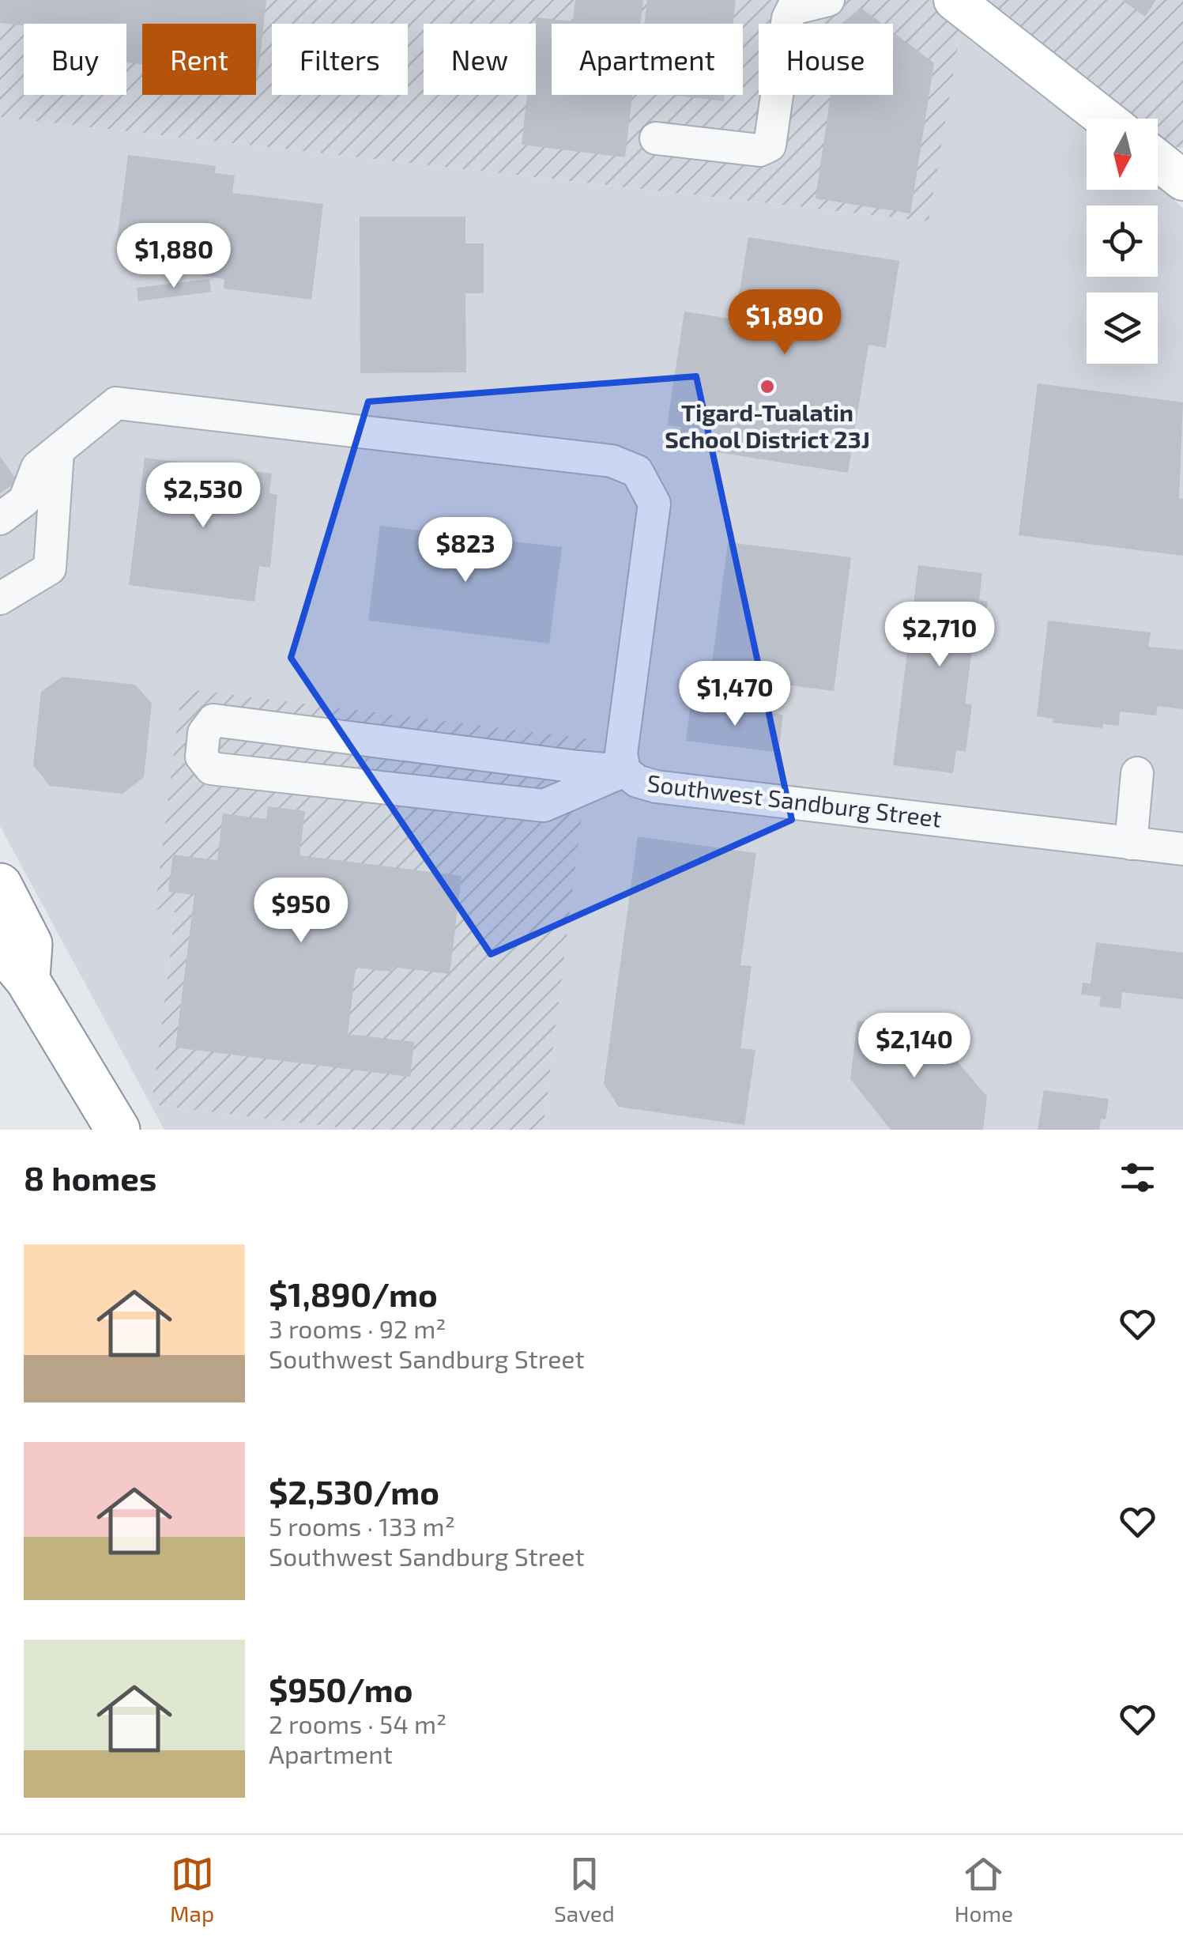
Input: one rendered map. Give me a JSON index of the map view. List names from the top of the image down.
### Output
{
  "streets": {
    "street": ["Southwest Sandburg Street"]
  },
  "places": ["Tigard-Tualatin School District 23J"],
  "north": "bottom",
  "page": {
    "chip": [
      "Buy",
      "Rent",
      "Filters",
      "New",
      "Apartment",
      "House"
    ],
    "price": [
      "$1,880",
      "$1,890",
      "$2,530",
      "$823",
      "$2,710",
      "$1,470",
      "$950",
      "$2,140"
    ],
    "heading": "8 homes",
    "list": [
      {
        "name": "$1,890/mo",
        "note": "3 rooms · 92 m² · Southwest Sandburg Street"
      },
      {
        "name": "$2,530/mo",
        "note": "5 rooms · 133 m² · Southwest Sandburg Street"
      },
      {
        "name": "$950/mo",
        "note": "2 rooms · 54 m² · Apartment"
      }
    ],
    "tabs": ["Map", "Saved", "Home"]
  }
}
